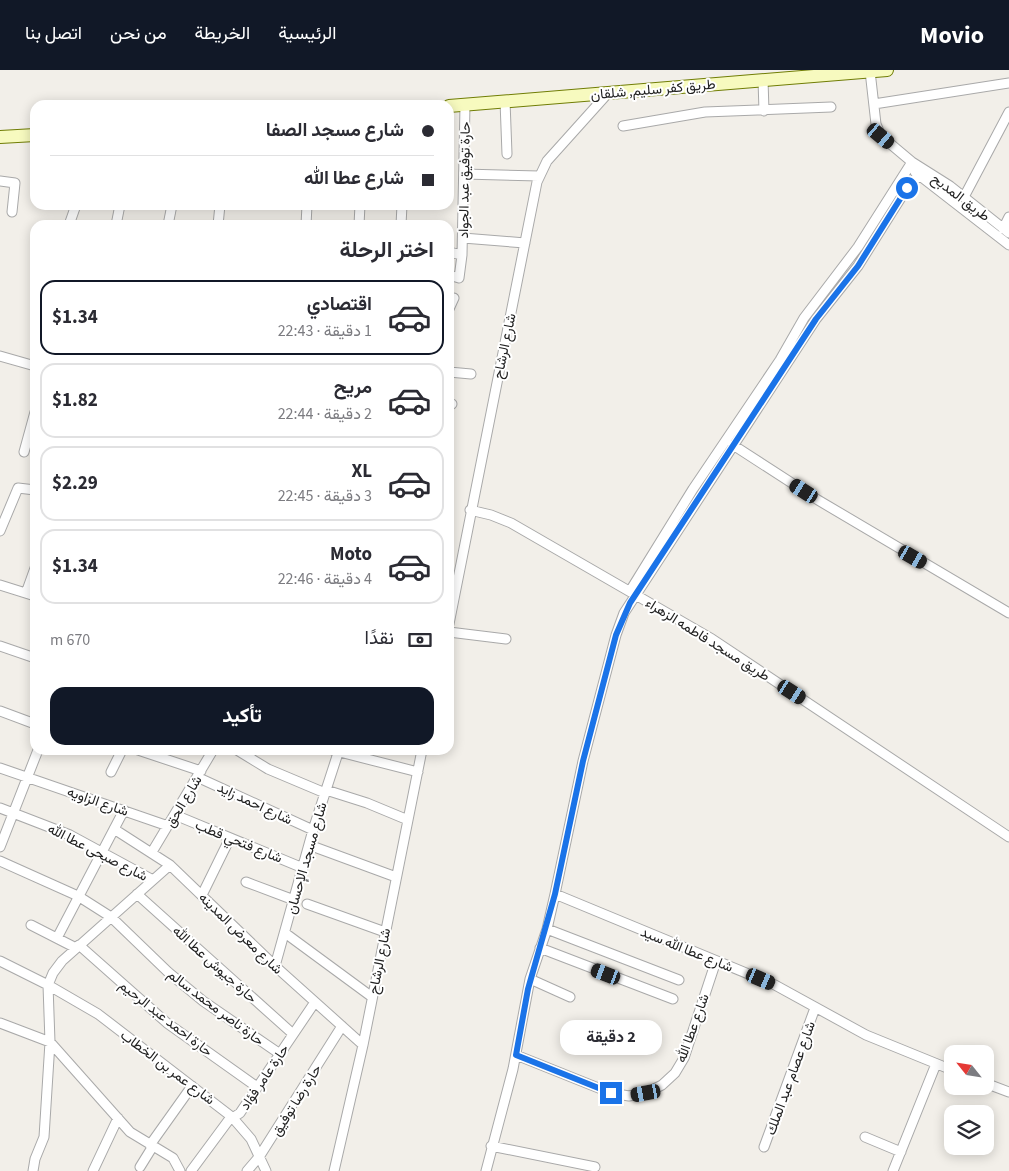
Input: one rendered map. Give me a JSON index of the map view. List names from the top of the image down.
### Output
{
  "streets": {
    "street": [
      "طريق كفر سليم, شلقان",
      "حارة توفيق عبد الجواد",
      "طريق المدبح",
      "شارع الرشاح",
      "طريق مسجد فاطمه الزهراء",
      "شارع الزاويه",
      "شارع الحق",
      "شارع احمد زايد",
      "شارع فتحي قطب",
      "شارع صبحى عطا الله",
      "شارع مسجد الإحسان",
      "شارع معرض المدينه",
      "شارع عطا الله سيد",
      "حارة جيوش عطا الله",
      "حارة ناصر محمد سالم",
      "حارة احمد عبد الرحيم",
      "شارع عطا الله",
      "شارع عمر بن الخطاب",
      "حارة عامر فؤاد",
      "شارع عصام عبد الملك",
      "حارة رضا توفيق"
    ]
  },
  "crossings": [
    ["طريق كفر سليم, شلقان", "حارة توفيق عبد الجواد"],
    ["طريق كفر سليم, شلقان", "طريق المدبح"],
    ["طريق كفر سليم, شلقان", "شارع الرشاح"],
    ["شارع الرشاح", "طريق مسجد فاطمه الزهراء"],
    ["شارع الرشاح", "شارع معرض المدينه"],
    ["شارع الزاويه", "شارع الحق"],
    ["شارع الحق", "شارع احمد زايد"],
    ["شارع الحق", "شارع فتحي قطب"],
    ["شارع الحق", "شارع معرض المدينه"],
    ["شارع احمد زايد", "شارع مسجد الإحسان"],
    ["شارع فتحي قطب", "شارع مسجد الإحسان"],
    ["شارع مسجد الإحسان", "شارع معرض المدينه"],
    ["شارع معرض المدينه", "حارة عامر فؤاد"],
    ["شارع معرض المدينه", "حارة رضا توفيق"],
    ["شارع عطا الله سيد", "شارع عطا الله"],
    ["شارع عطا الله سيد", "شارع عصام عبد الملك"],
    ["حارة جيوش عطا الله", "حارة عامر فؤاد"],
    ["حارة ناصر محمد سالم", "حارة عامر فؤاد"],
    ["حارة احمد عبد الرحيم", "حارة عامر فؤاد"],
    ["شارع عمر بن الخطاب", "حارة عامر فؤاد"],
    ["شارع عمر بن الخطاب", "حارة رضا توفيق"]
  ],
  "north": "top left",
  "page": {
    "header": "Movio",
    "nav": [
      "الرئيسية",
      "الخريطة",
      "من نحن",
      "اتصل بنا"
    ],
    "banner": ["شارع مسجد الصفا", "شارع عطا الله"],
    "heading": "اختر الرحلة",
    "list": [
      {
        "name": "اقتصادي",
        "note": "1 دقيقة · 22:43",
        "value": "$1.34"
      },
      {
        "name": "مريح",
        "note": "2 دقيقة · 22:44",
        "value": "$1.82"
      },
      {
        "name": "XL",
        "note": "3 دقيقة · 22:45",
        "value": "$2.29"
      },
      {
        "name": "Moto",
        "note": "4 دقيقة · 22:46",
        "value": "$1.34"
      }
    ],
    "pay": ["نقدًا", "670 m"],
    "buttons": "تأكيد",
    "bubble": "2 دقيقة"
  }
}
